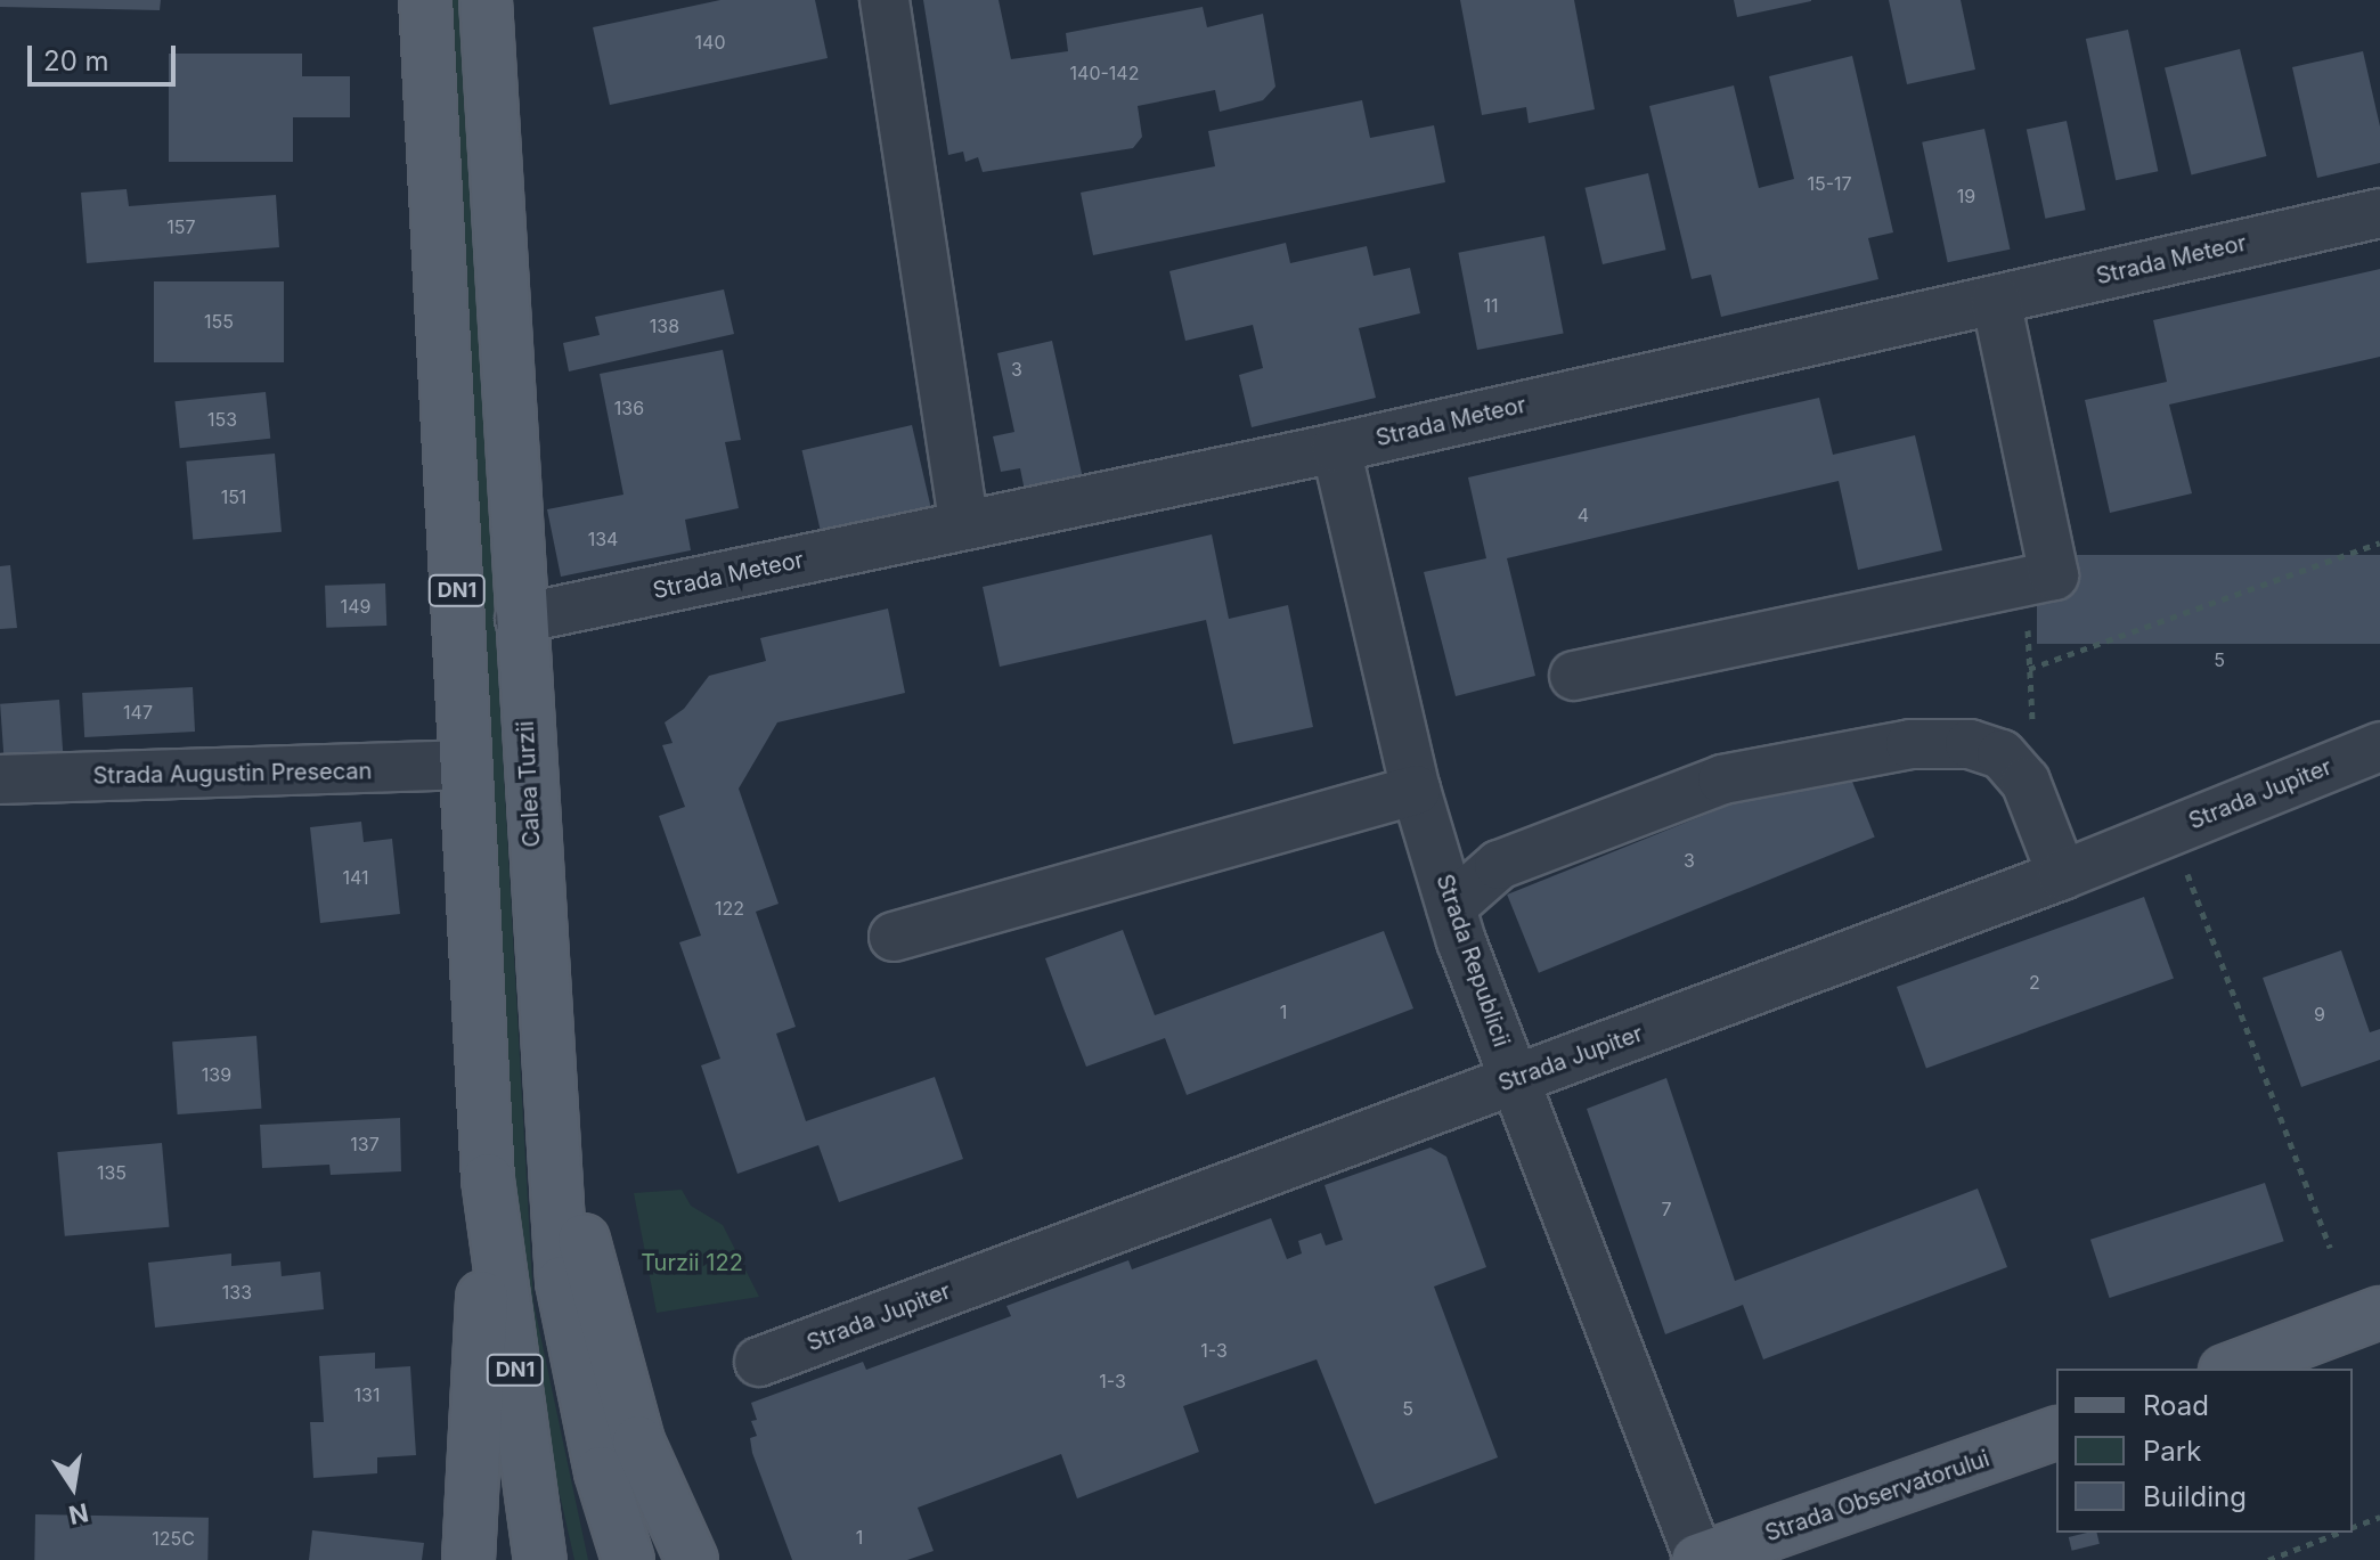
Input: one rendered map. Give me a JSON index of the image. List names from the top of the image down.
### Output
{
  "streets": {
    "main road": ["DN1", "Calea Turzii", "Strada Observatorului"],
    "street": [
      "Strada Meteor",
      "Strada Augustin Presecan",
      "Strada Jupiter",
      "Strada Republicii"
    ]
  },
  "crossings": [
    ["Strada Meteor", "Calea Turzii"],
    ["Strada Meteor", "Strada Republicii"],
    ["DN1", "Strada Augustin Presecan"],
    ["Strada Jupiter", "Strada Republicii"],
    ["Strada Republicii", "Strada Observatorului"]
  ],
  "parks": ["Turzii 122"],
  "house_numbers": [
    "140",
    "140-142",
    "15-17",
    "19",
    "157",
    "11",
    "155",
    "138",
    "3",
    "136",
    "153",
    "151",
    "4",
    "134",
    "149",
    "5",
    "147",
    "3",
    "141",
    "122",
    "2",
    "1",
    "9",
    "139",
    "137",
    "135",
    "7",
    "133",
    "1-3",
    "1-3",
    "131",
    "5",
    "1",
    "125C"
  ],
  "legend": ["Road", "Park", "Building"],
  "scale_bar": "20 m",
  "north": "bottom"
}
